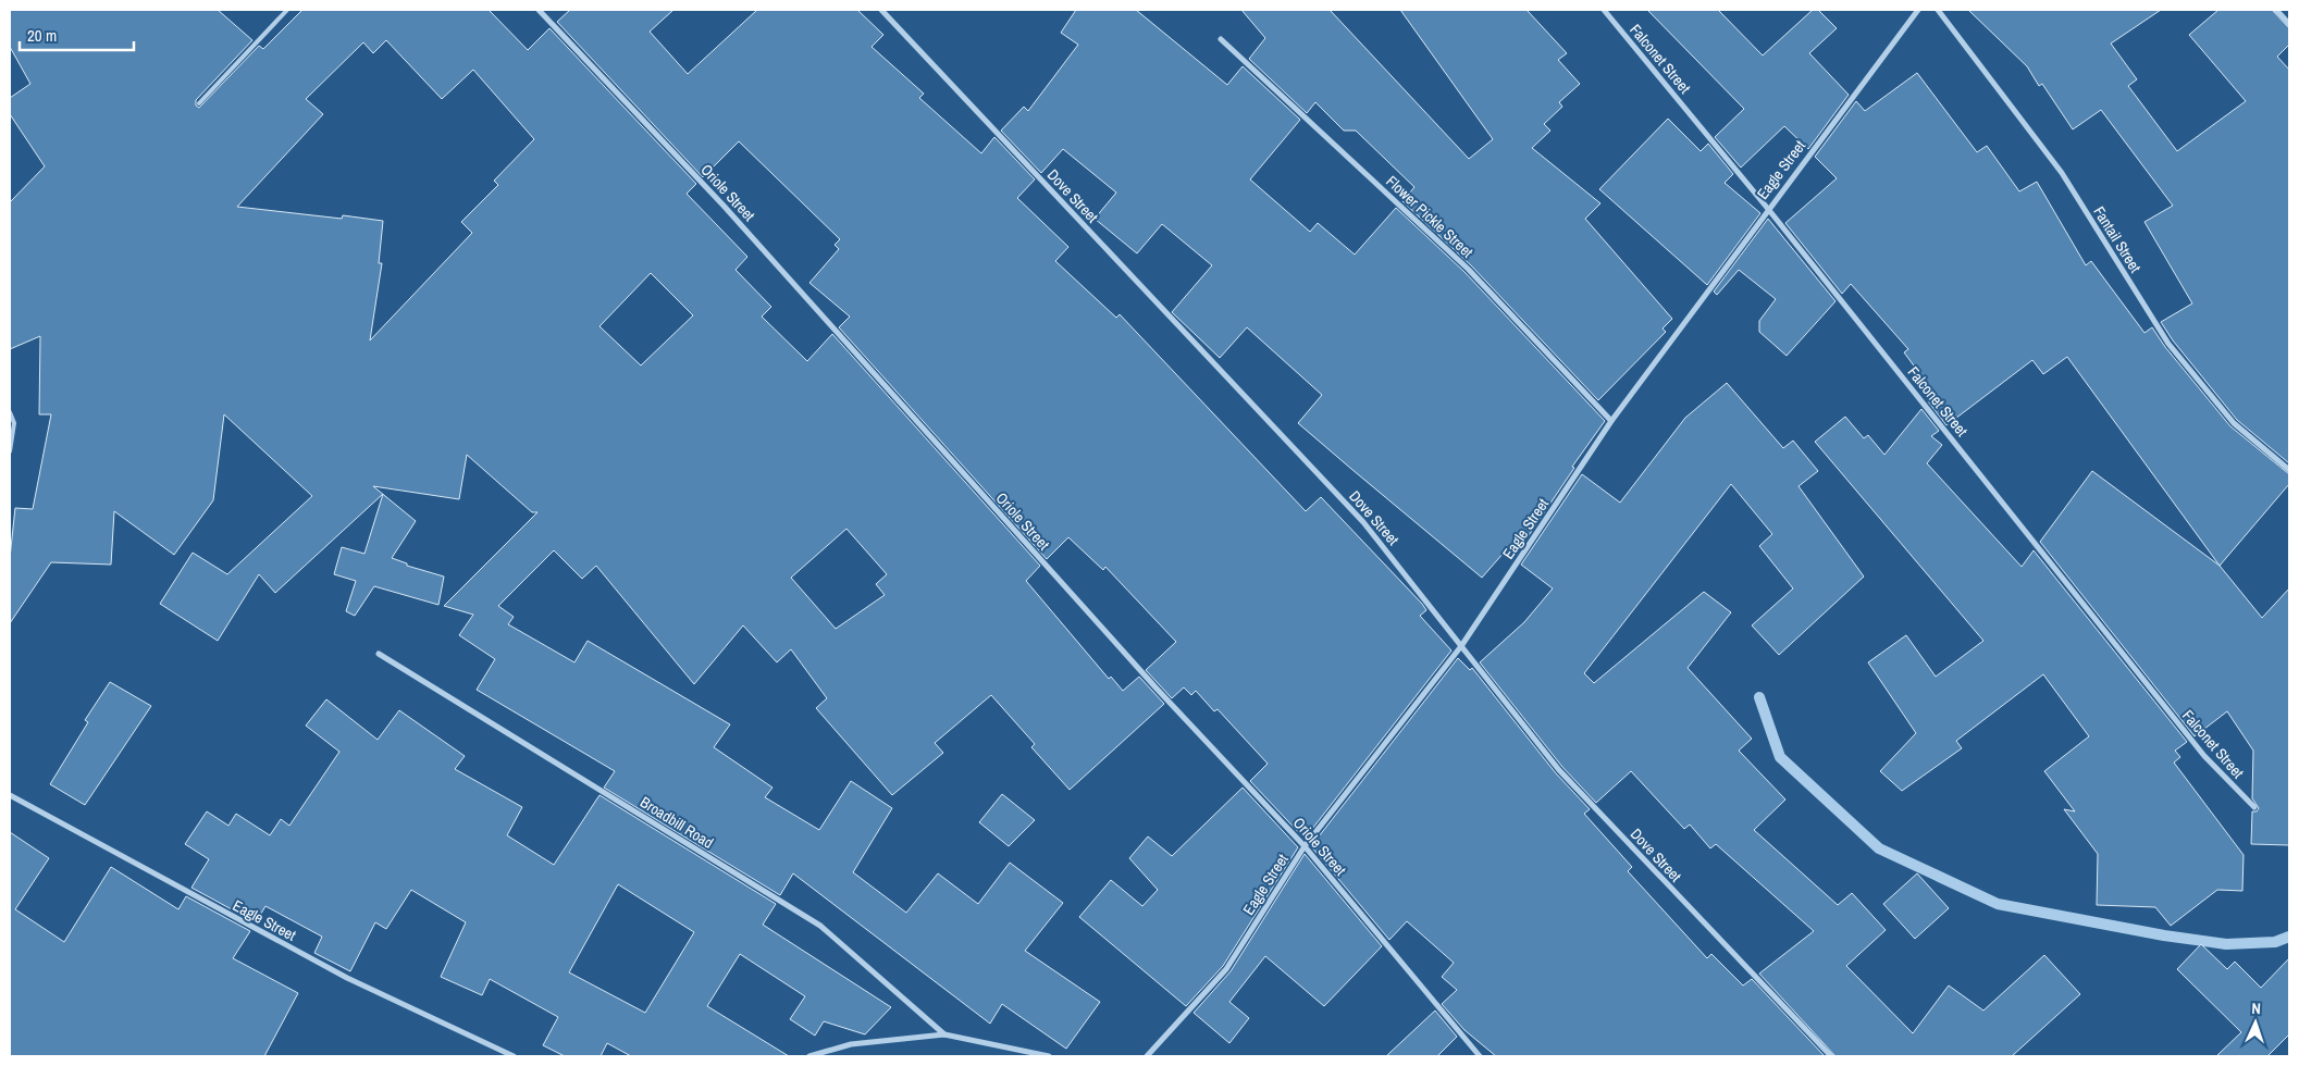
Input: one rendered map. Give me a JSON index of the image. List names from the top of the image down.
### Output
{
  "streets": {
    "street": [
      "Falconet Street",
      "Eagle Street",
      "Oriole Street",
      "Dove Street",
      "Flower Pickle Street",
      "Fantail Street",
      "Broadbill Road"
    ]
  },
  "crossings": [
    ["Falconet Street", "Eagle Street"],
    ["Eagle Street", "Oriole Street"],
    ["Eagle Street", "Dove Street"],
    ["Eagle Street", "Flower Pickle Street"]
  ],
  "scale_bar": "20 m",
  "north": "top"
}
